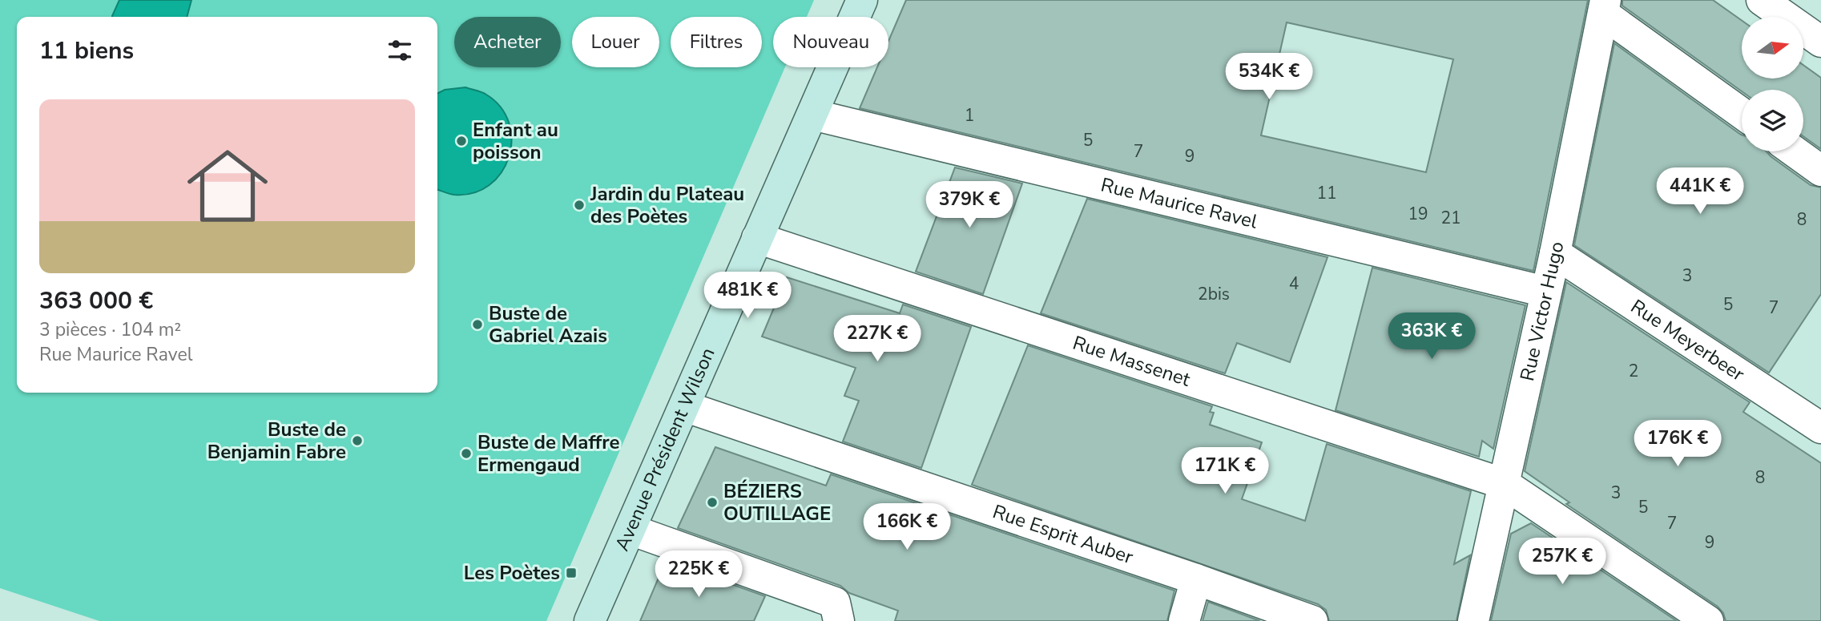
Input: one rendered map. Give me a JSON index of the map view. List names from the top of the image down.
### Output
{
  "streets": {
    "main road": ["Avenue Président Wilson"],
    "street": [
      "Rue Maurice Ravel",
      "Rue Victor Hugo",
      "Rue Meyerbeer",
      "Rue Massenet",
      "Rue Esprit Auber"
    ]
  },
  "crossings": [
    ["Rue Maurice Ravel", "Rue Victor Hugo"],
    ["Rue Maurice Ravel", "Avenue Président Wilson"],
    ["Rue Victor Hugo", "Rue Meyerbeer"],
    ["Rue Victor Hugo", "Rue Massenet"],
    ["Rue Massenet", "Avenue Président Wilson"],
    ["Avenue Président Wilson", "Rue Esprit Auber"]
  ],
  "places": {
    "other": [
      "Enfant au poisson",
      "Jardin du Plateau des Poètes",
      "Buste de Gabriel Azais",
      "Buste de Benjamin Fabre",
      "Buste de Maffre Ermengaud",
      "BÉZIERS OUTILLAGE"
    ],
    "transit": ["Les Poètes"]
  },
  "house_numbers": [
    "1",
    "5",
    "7",
    "9",
    "11",
    "19",
    "21",
    "8",
    "3",
    "4",
    "2bis",
    "5",
    "7",
    "2",
    "8",
    "3",
    "5",
    "7",
    "9"
  ],
  "north": "right",
  "page": {
    "chip": [
      "Acheter",
      "Louer",
      "Filtres",
      "Nouveau"
    ],
    "heading": "11 biens",
    "price": [
      "534K €",
      "441K €",
      "379K €",
      "481K €",
      "363K €",
      "227K €",
      "176K €",
      "171K €",
      "166K €",
      "257K €",
      "225K €"
    ],
    "list": [
      {
        "name": "363 000 €",
        "note": "3 pièces · 104 m² · Rue Maurice Ravel"
      }
    ]
  }
}
